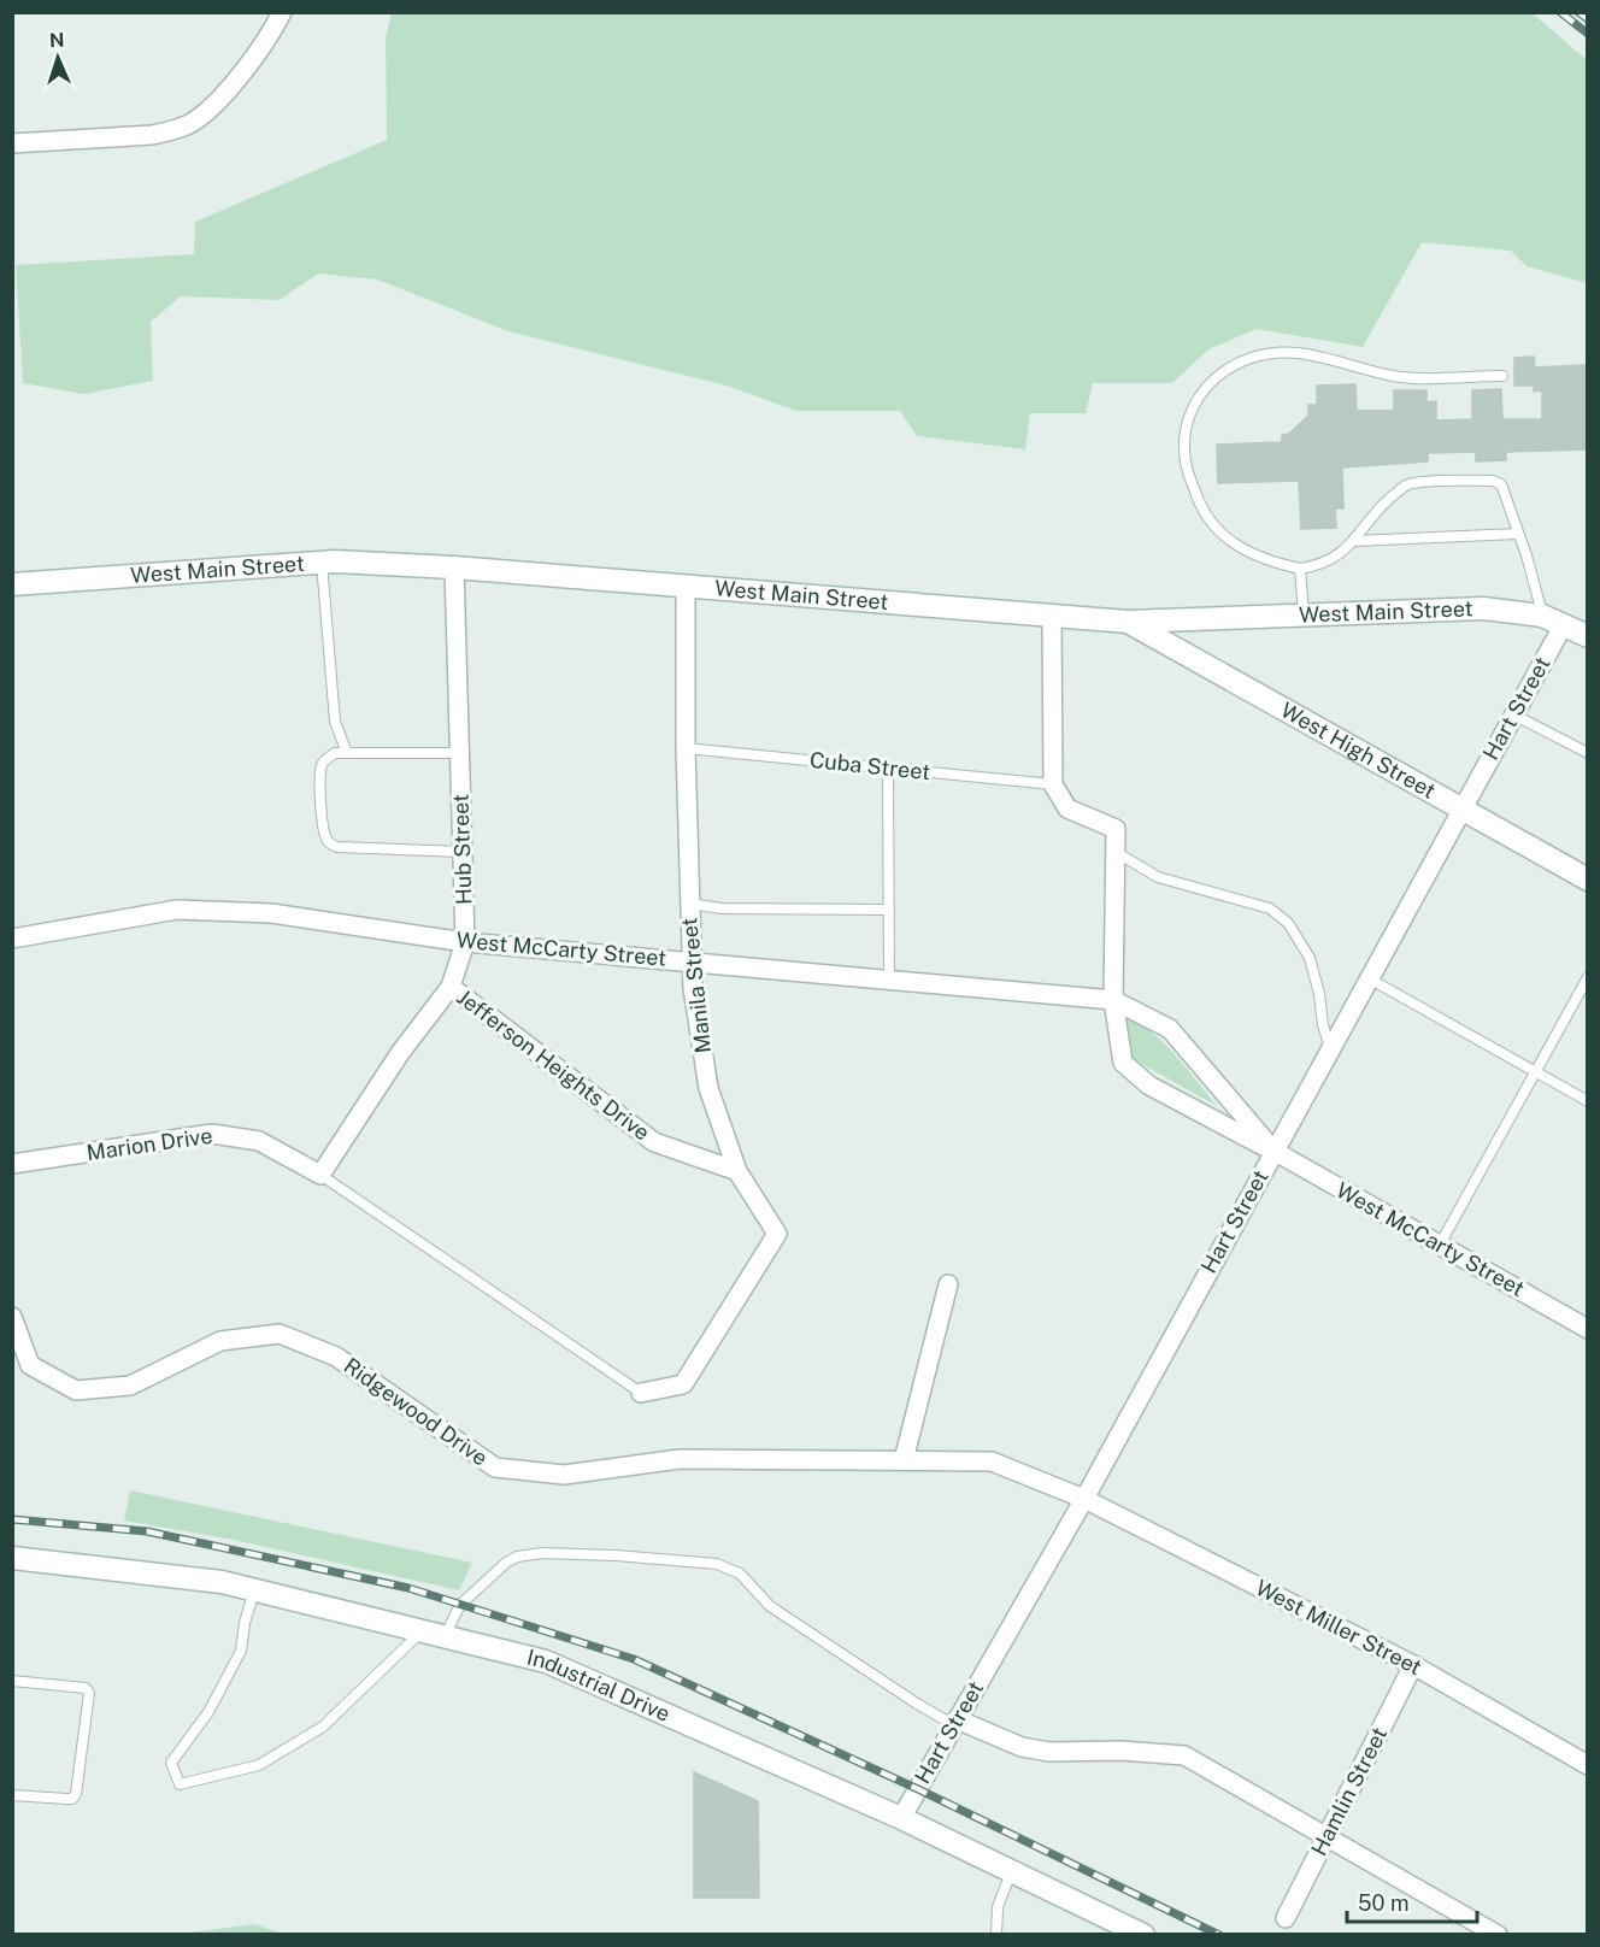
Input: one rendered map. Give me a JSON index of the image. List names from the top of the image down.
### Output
{
  "streets": {
    "main road": ["West Main Street", "West High Street", "Industrial Drive"],
    "street": [
      "Hart Street",
      "Hub Street",
      "West McCarty Street",
      "Manila Street",
      "Jefferson Heights Drive",
      "Marion Drive",
      "Ridgewood Drive",
      "West Miller Street",
      "Hamlin Street"
    ],
    "lane": ["Cuba Street"]
  },
  "crossings": [
    ["West Main Street", "Hart Street"],
    ["West Main Street", "West High Street"],
    ["West Main Street", "Hub Street"],
    ["West Main Street", "Manila Street"],
    ["Hart Street", "West High Street"],
    ["Hart Street", "West McCarty Street"],
    ["Hart Street", "Ridgewood Drive"],
    ["Hart Street", "West Miller Street"],
    ["Hart Street", "Industrial Drive"],
    ["Cuba Street", "Manila Street"],
    ["Hub Street", "West McCarty Street"],
    ["Hub Street", "Jefferson Heights Drive"],
    ["Hub Street", "Marion Drive"],
    ["West McCarty Street", "Manila Street"],
    ["Manila Street", "Jefferson Heights Drive"],
    ["Ridgewood Drive", "West Miller Street"],
    ["West Miller Street", "Hamlin Street"]
  ],
  "scale_bar": "50 m",
  "north": "top"
}
